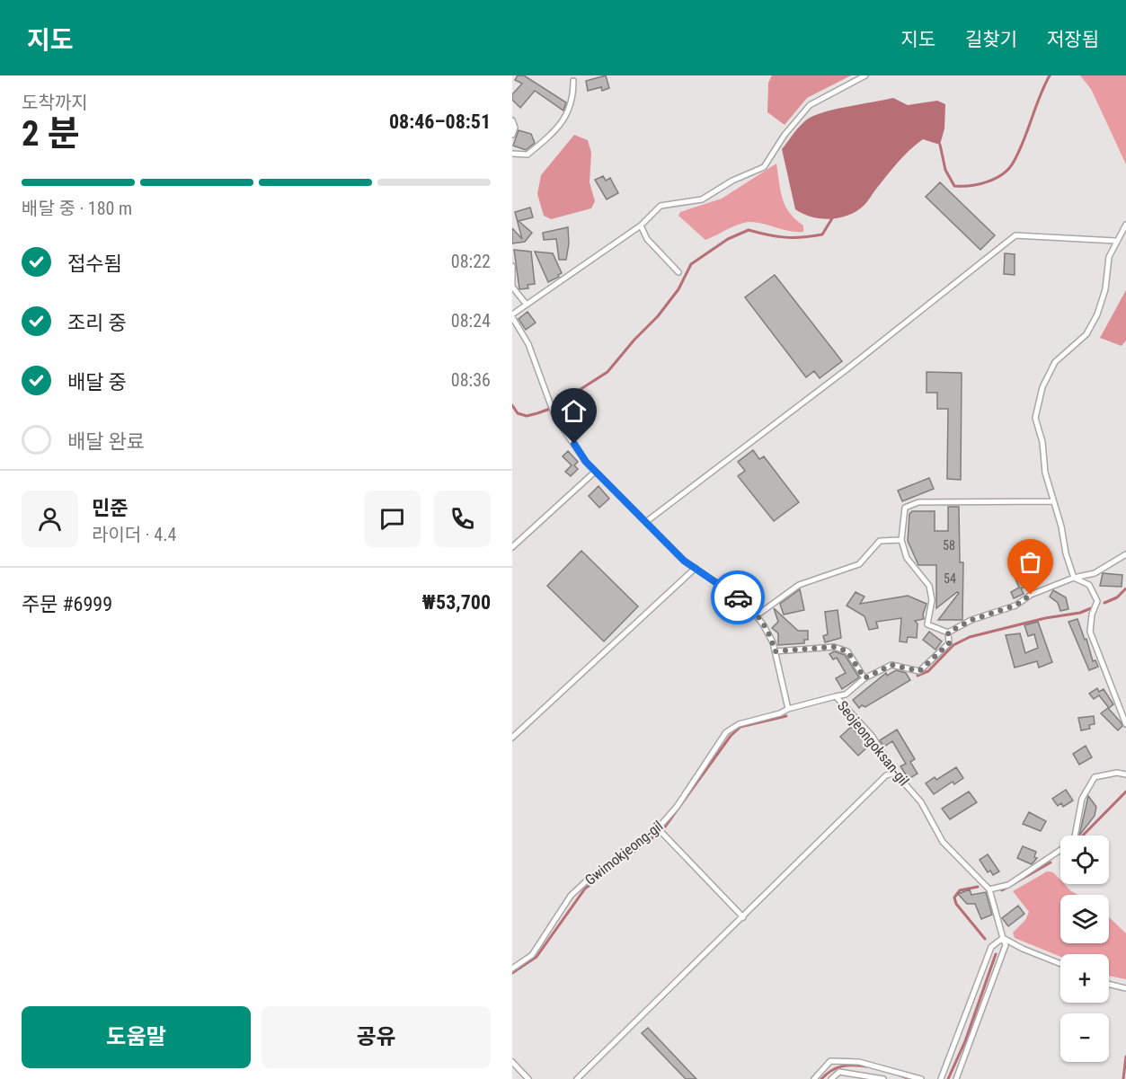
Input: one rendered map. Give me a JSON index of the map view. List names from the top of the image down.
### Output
{
  "streets": {
    "lane": ["Seojeongoksan-gil", "Gwimokjeong-gil"]
  },
  "crossings": [
    ["Seojeongoksan-gil", "Gwimokjeong-gil"]
  ],
  "house_numbers": ["58", "54"],
  "page": {
    "header": "지도",
    "nav": ["지도", "길찾기", "저장됨"],
    "heading": ["2 분", "도착까지", "08:46–08:51"],
    "panel": [
      "민준",
      "라이더 · 4.4",
      "주문 #6999",
      "₩53,700"
    ],
    "bar": "배달 중 · 180 m",
    "list": [
      ["접수됨", "08:22"],
      ["조리 중", "08:24"],
      ["배달 중", "08:36"],
      "배달 완료"
    ],
    "map_buttons": ["+", "−"],
    "buttons": ["도움말", "공유"]
  }
}
